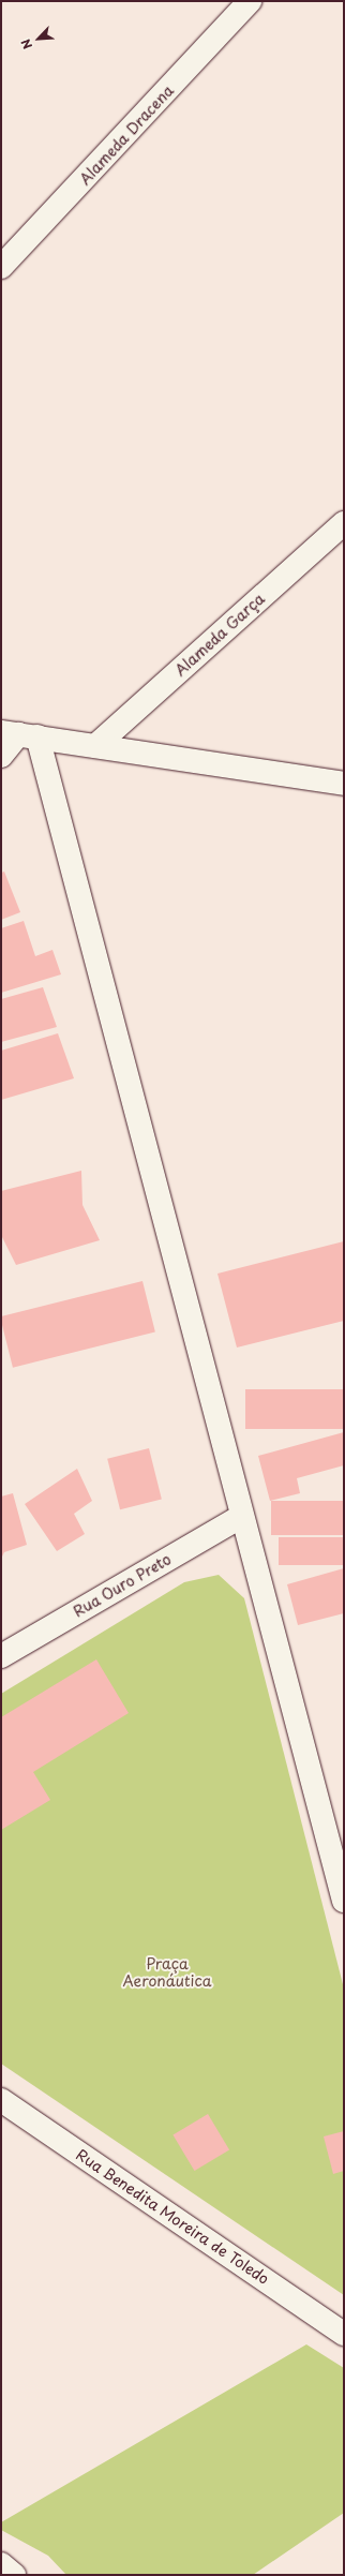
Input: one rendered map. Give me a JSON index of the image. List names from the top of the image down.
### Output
{
  "streets": {
    "street": [
      "Alameda Dracena",
      "Alameda Garça",
      "Rua Ouro Preto",
      "Rua Benedita Moreira de Toledo"
    ]
  },
  "parks": ["Praça Aeronáutica"],
  "north": "bottom left"
}
